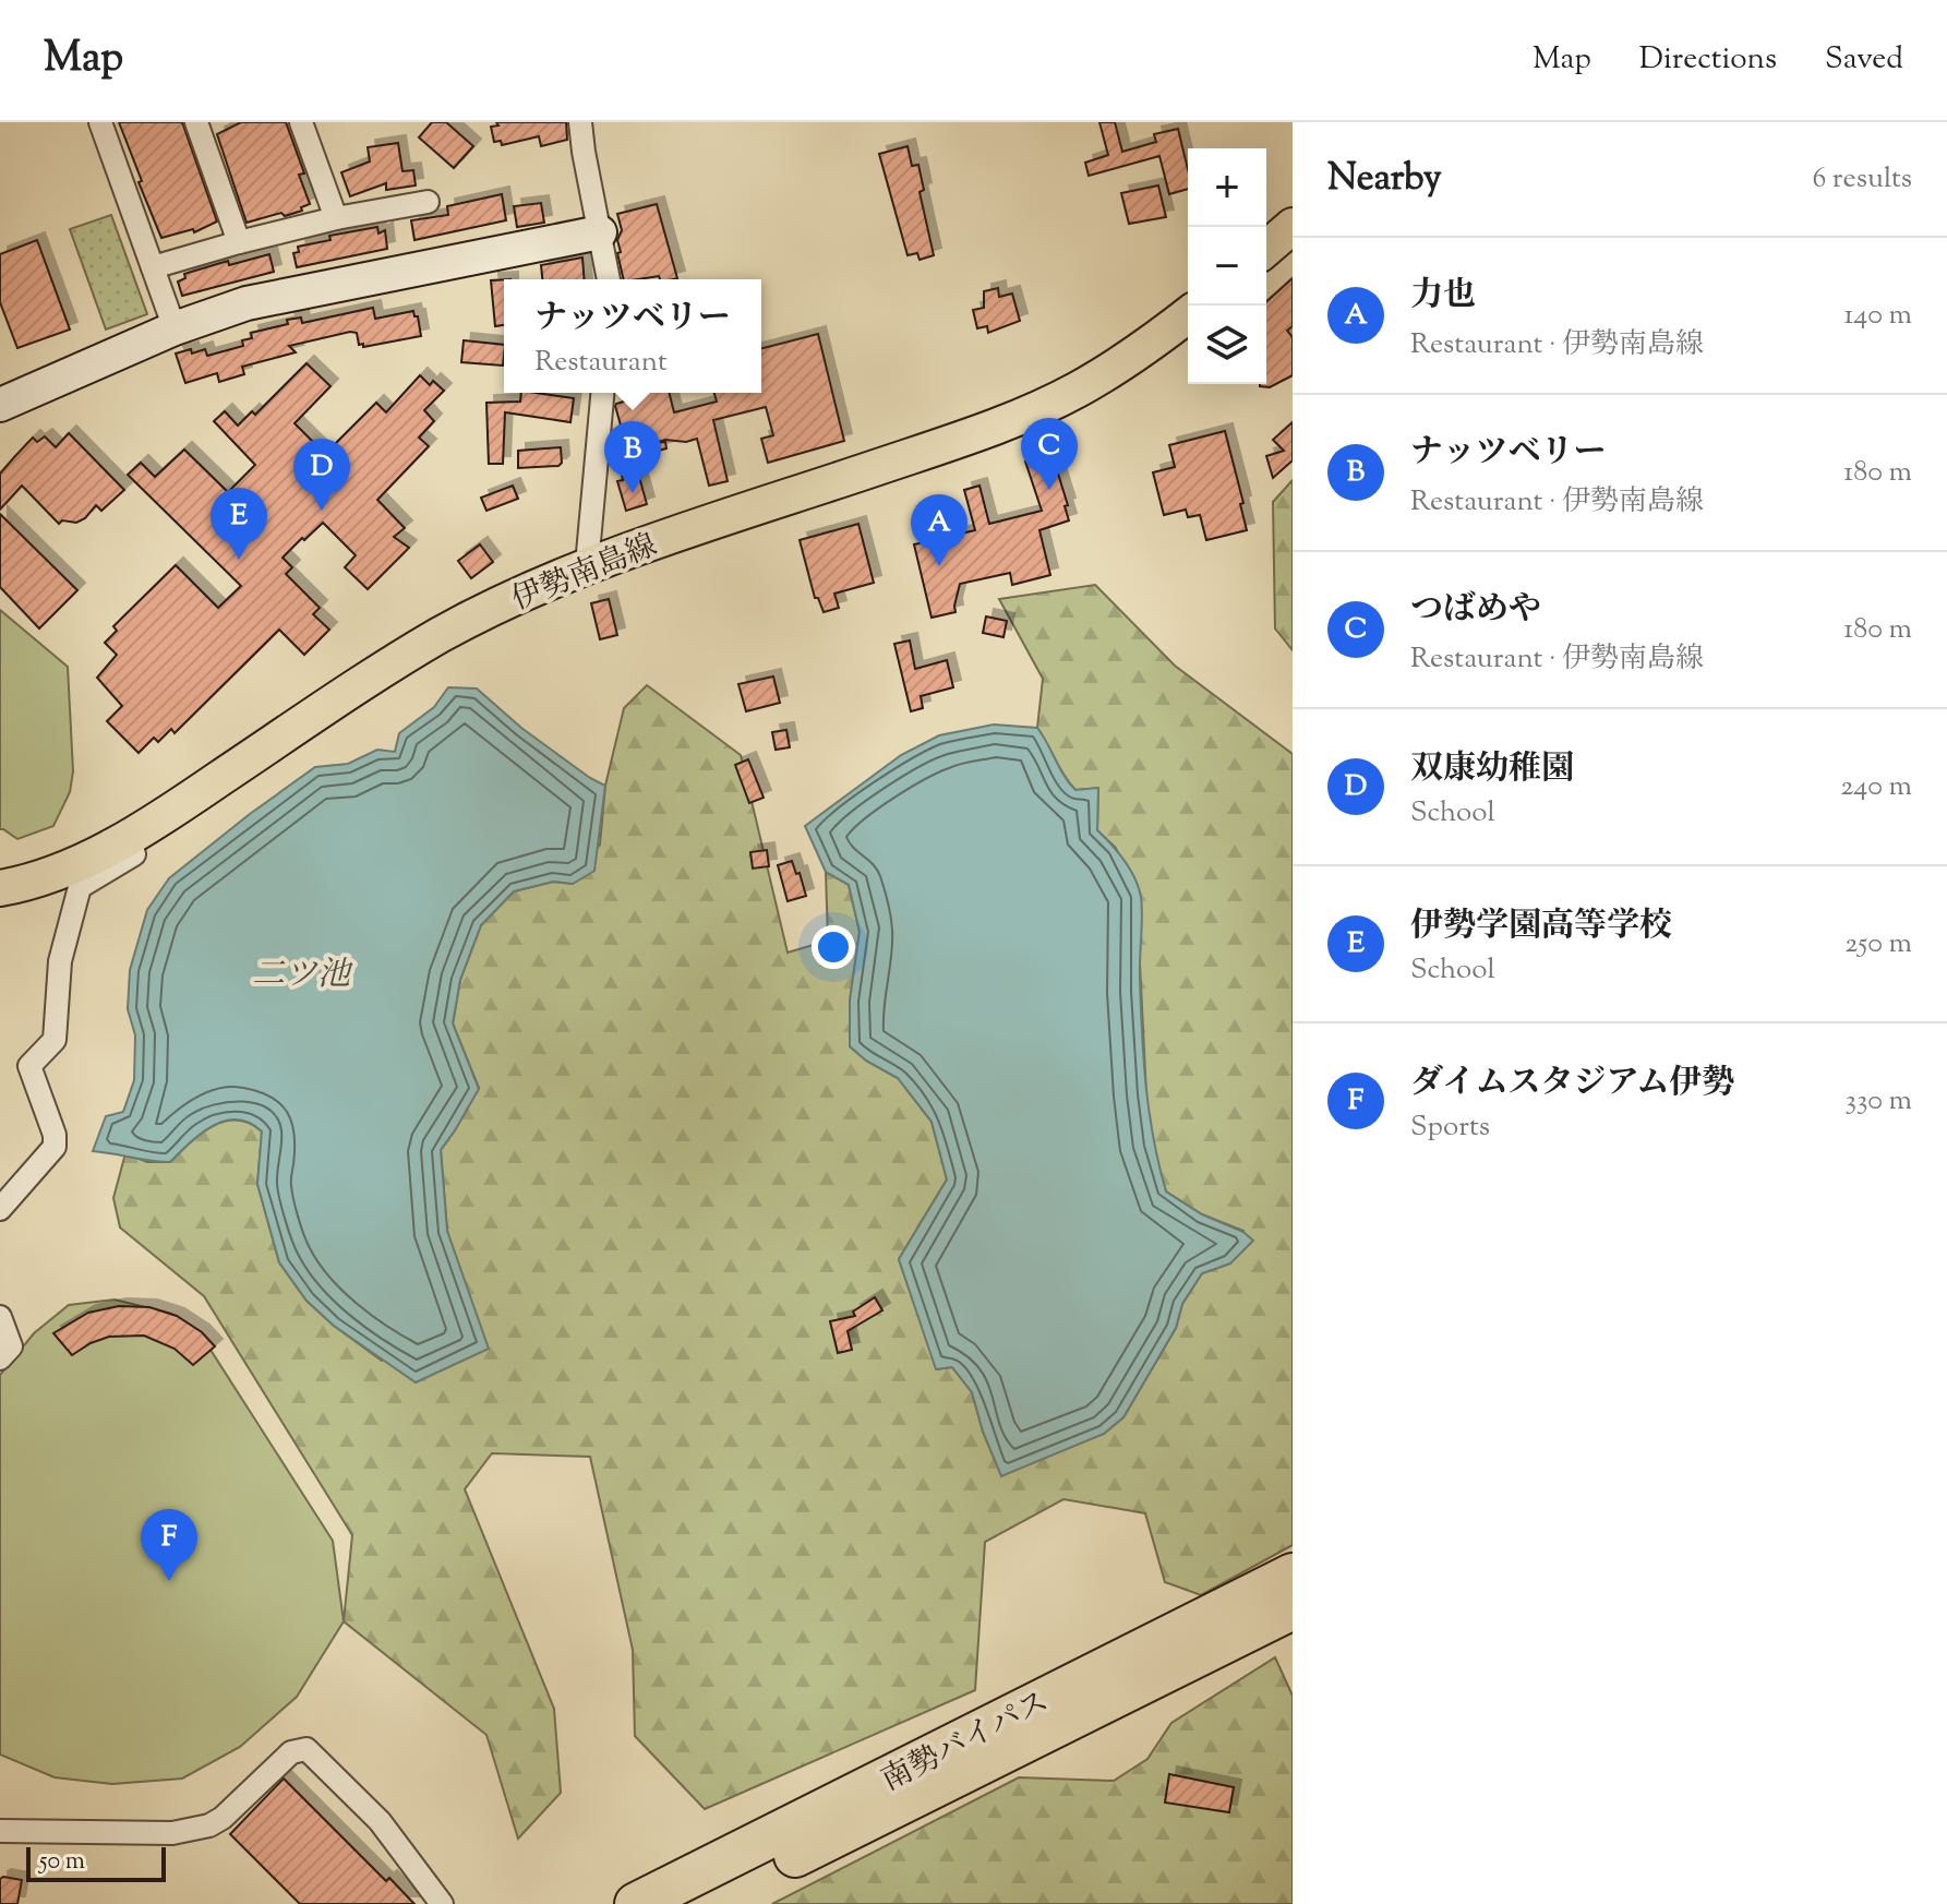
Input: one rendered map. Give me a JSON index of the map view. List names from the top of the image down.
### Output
{
  "streets": {
    "highway": ["南勢バイパス"],
    "main road": ["伊勢南島線"]
  },
  "water": ["二ツ池"],
  "scale_bar": "50 m",
  "page": {
    "header": "Map",
    "nav": ["Map", "Directions", "Saved"],
    "heading": ["Nearby", "6 results"],
    "map_buttons": ["+", "−"],
    "list": [
      {
        "mark": "A",
        "name": "力也",
        "note": "Restaurant · 伊勢南島線",
        "value": "140 m"
      },
      {
        "mark": "B",
        "name": "ナッツベリー",
        "note": "Restaurant · 伊勢南島線",
        "value": "180 m"
      },
      {
        "mark": "C",
        "name": "つばめや",
        "note": "Restaurant · 伊勢南島線",
        "value": "180 m"
      },
      {
        "mark": "D",
        "name": "双康幼稚園",
        "note": "School",
        "value": "240 m"
      },
      {
        "mark": "E",
        "name": "伊勢学園高等学校",
        "note": "School",
        "value": "250 m"
      },
      {
        "mark": "F",
        "name": "ダイムスタジアム伊勢",
        "note": "Sports",
        "value": "330 m"
      }
    ],
    "popup": ["ナッツベリー", "Restaurant"],
    "pins": [
      "C",
      "B",
      "D",
      "E",
      "A",
      "F"
    ],
    "scale": "50 m"
  }
}
